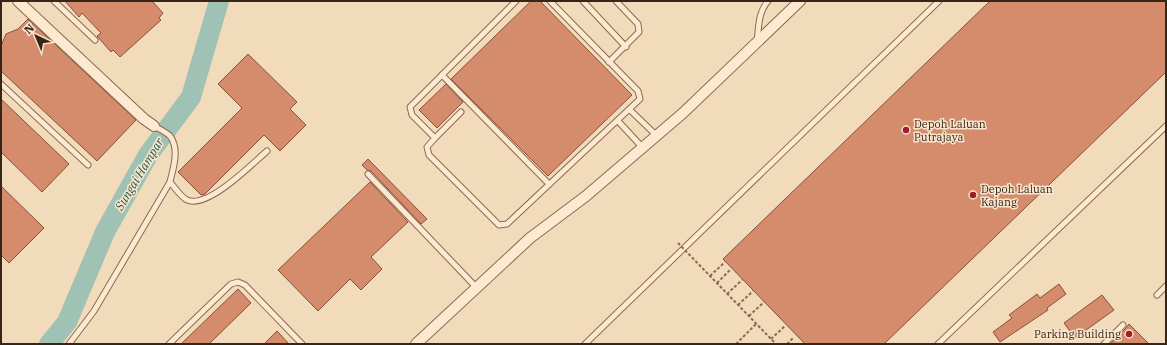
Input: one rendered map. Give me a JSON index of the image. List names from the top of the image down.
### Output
{
  "water": ["Sungai Hampar"],
  "places": ["Depoh Laluan Putrajaya", "Depoh Laluan Kajang", "Parking Building"],
  "north": "top left"
}
